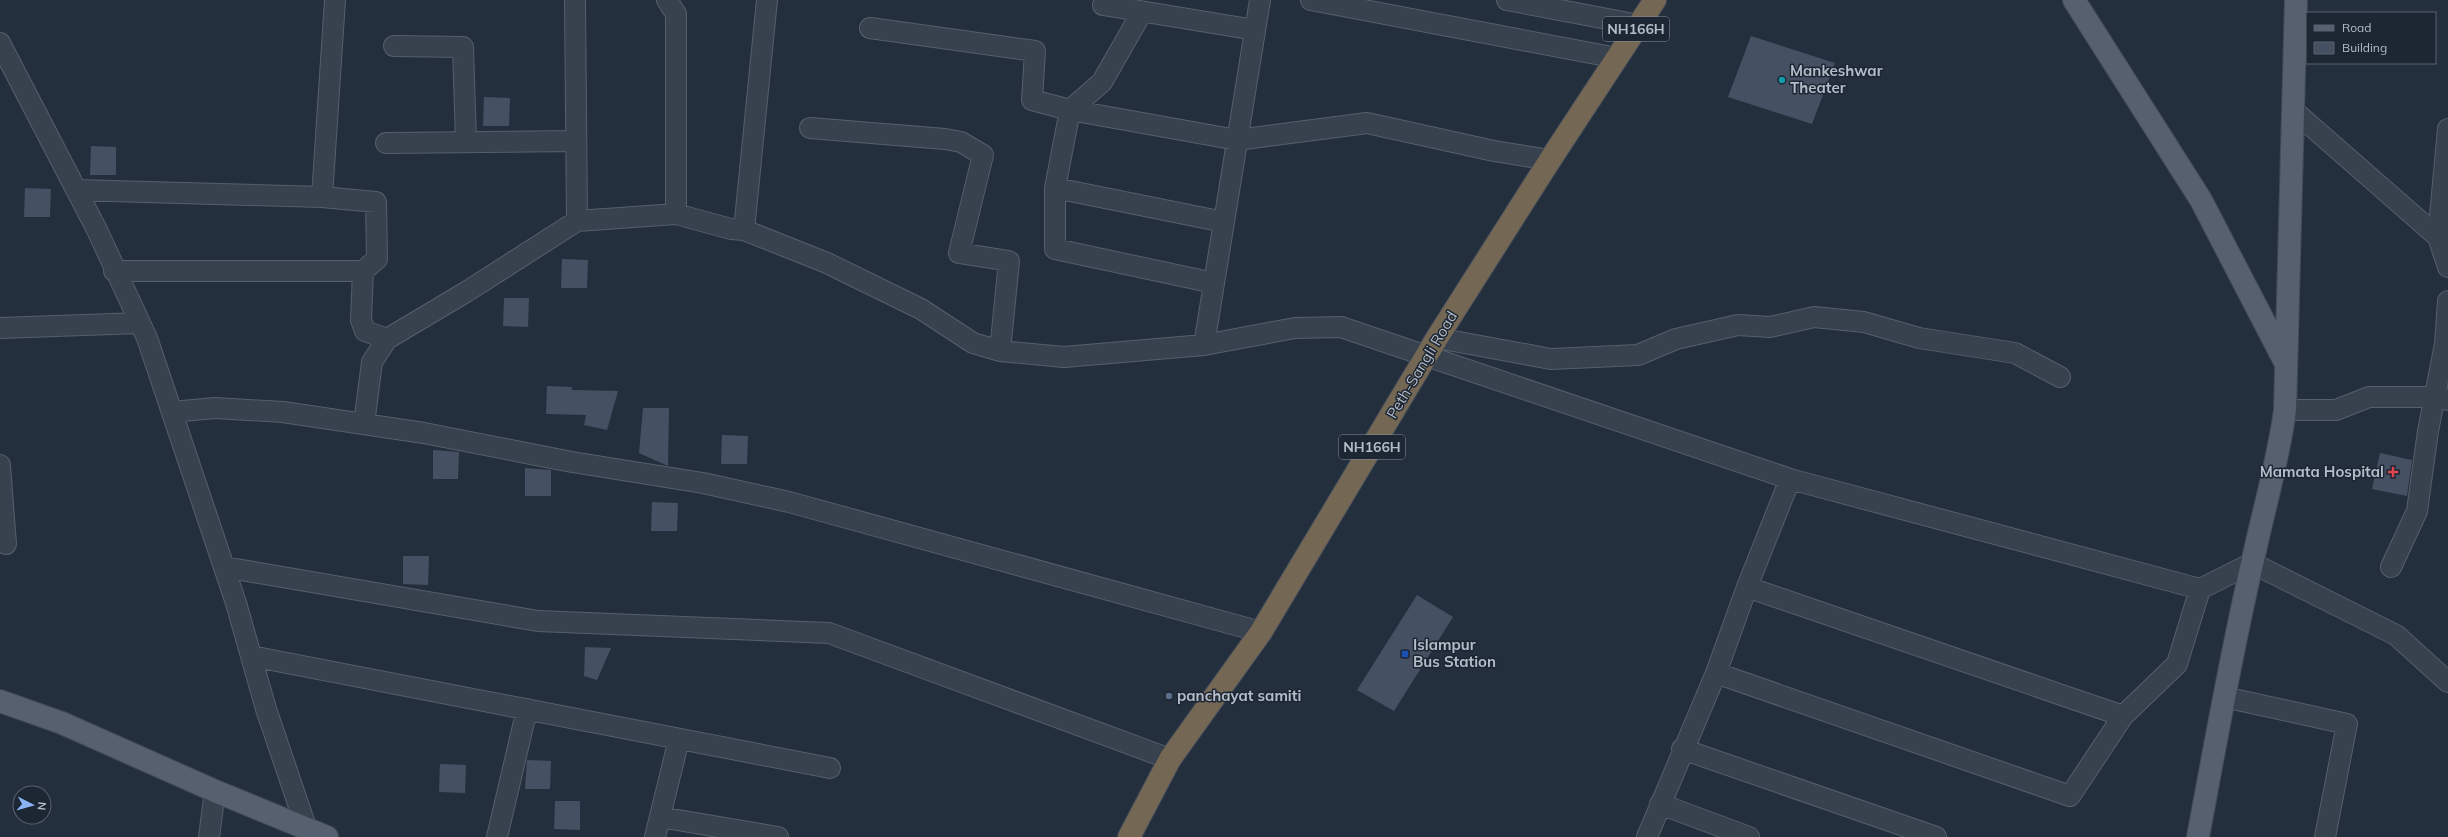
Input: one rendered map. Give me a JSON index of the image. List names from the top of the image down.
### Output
{
  "streets": {
    "highway": ["NH166H", "Peth-Sangli Road"]
  },
  "crossings": [
    ["NH166H", "Peth-Sangli Road"]
  ],
  "places": {
    "other": ["Mankeshwar Theater", "panchayat samiti"],
    "health": ["Mamata Hospital"],
    "transit": ["Islampur Bus Station"]
  },
  "legend": ["Road", "Building"],
  "north": "right"
}
